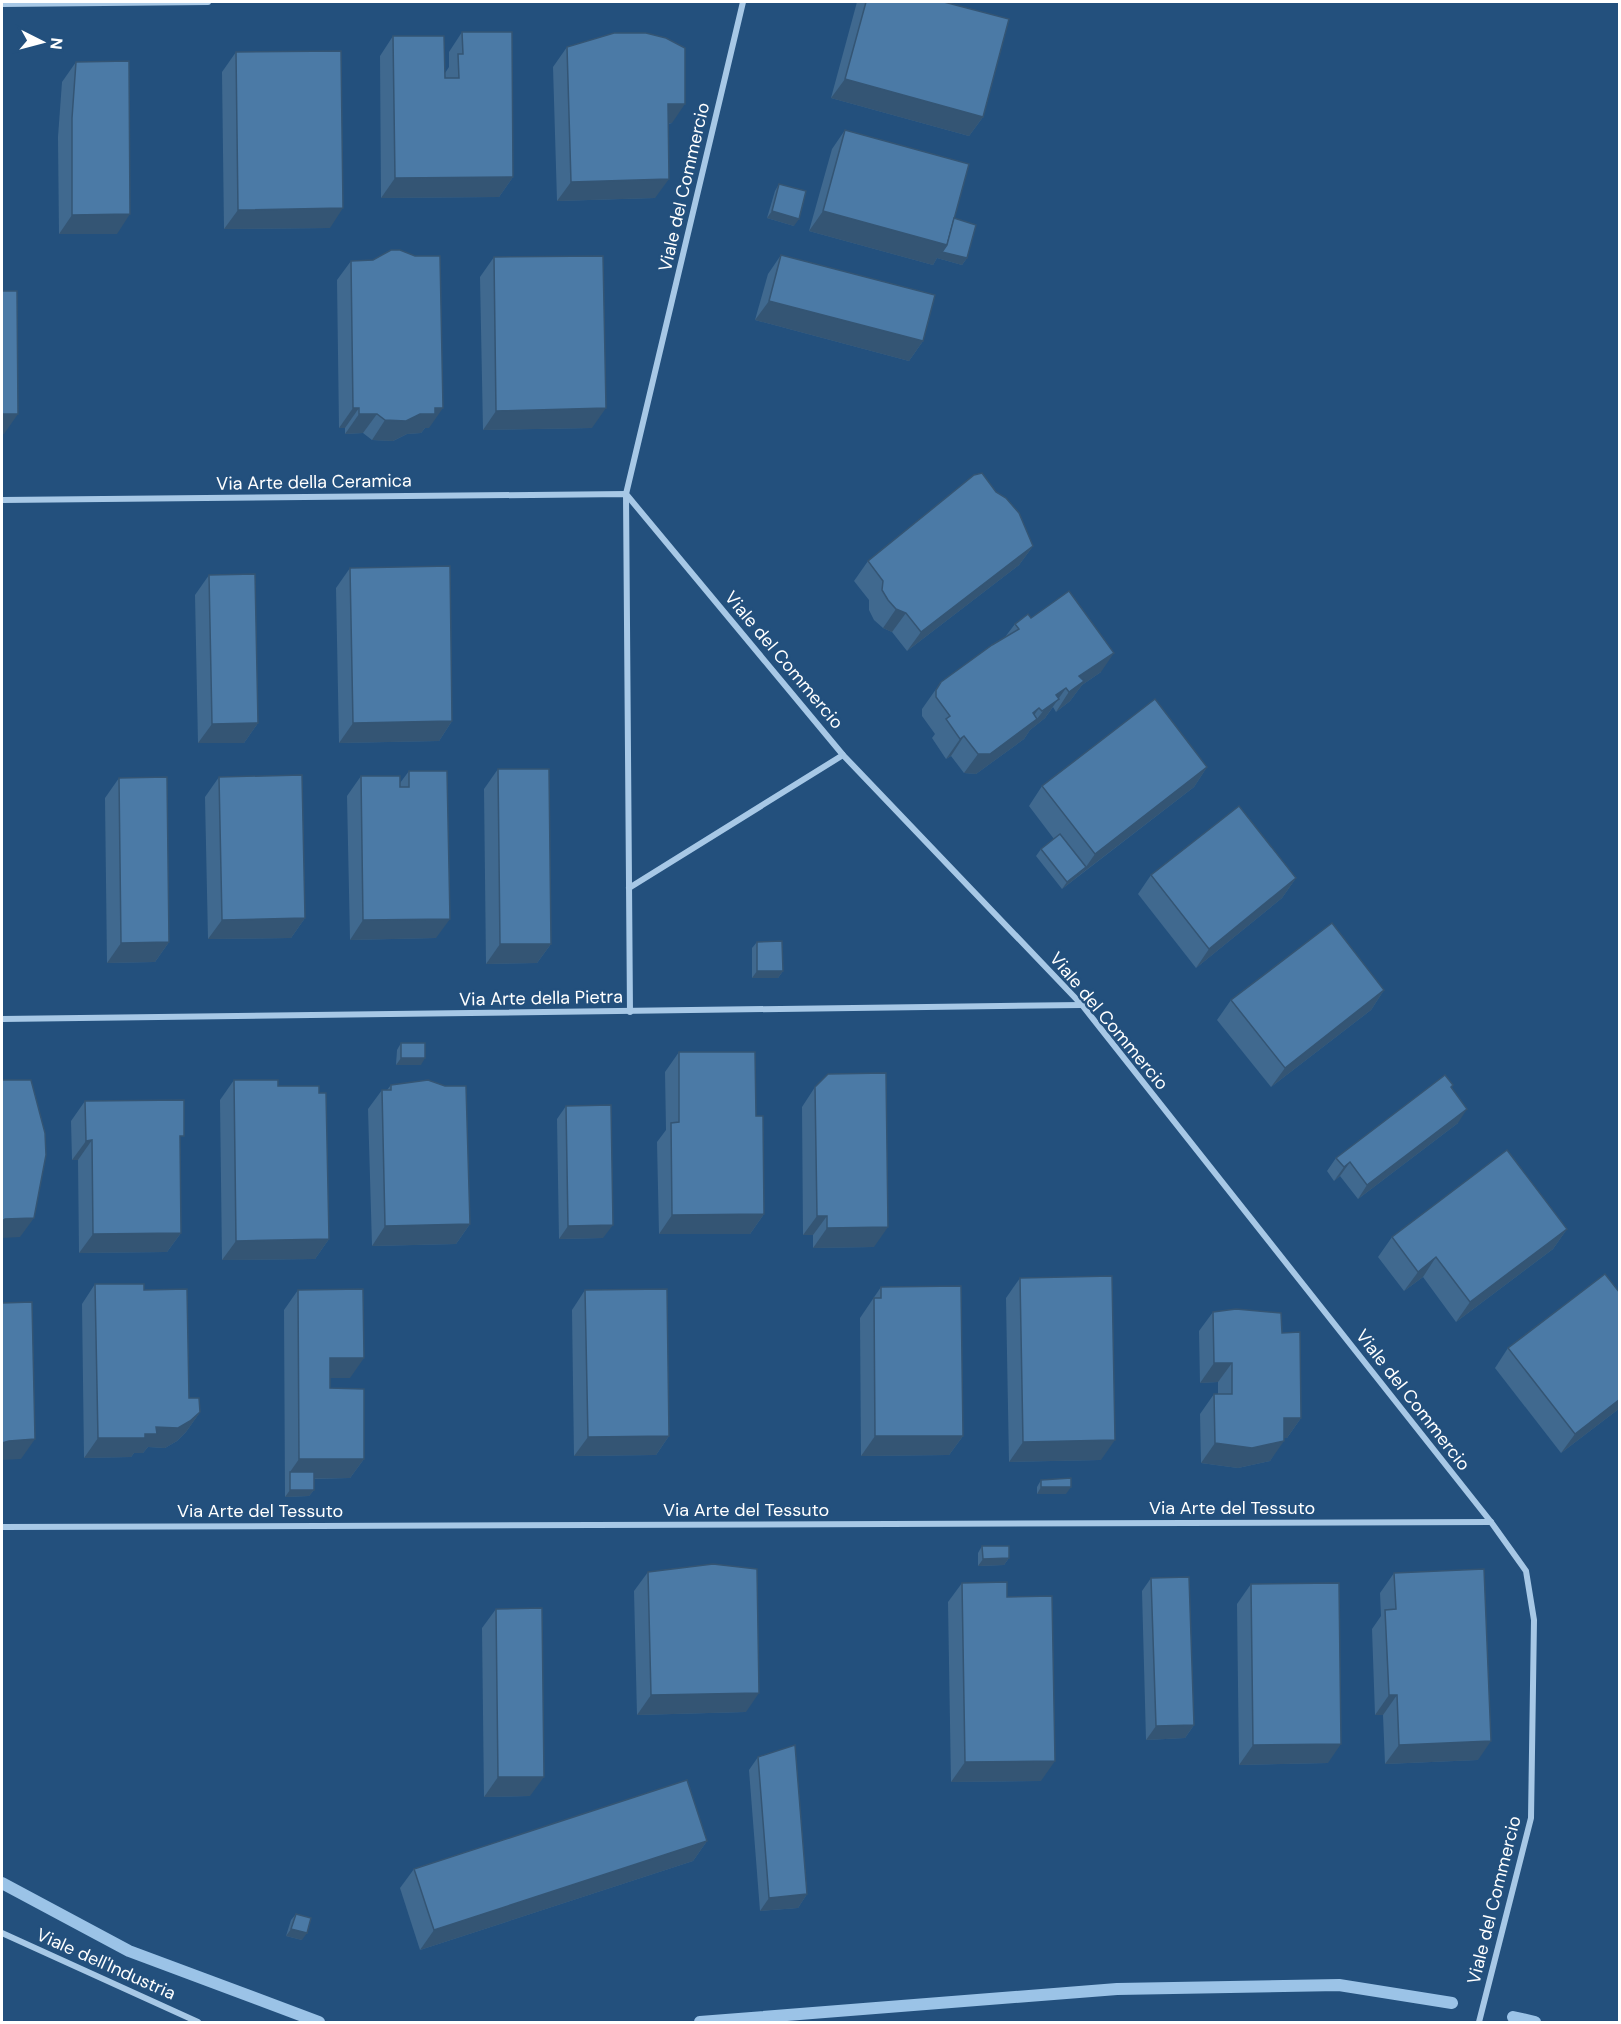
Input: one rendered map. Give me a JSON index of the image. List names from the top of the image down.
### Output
{
  "streets": {
    "street": [
      "Viale del Commercio",
      "Via Arte della Ceramica",
      "Via Arte della Pietra",
      "Via Arte del Tessuto",
      "Viale dell'Industria"
    ]
  },
  "crossings": [
    ["Viale del Commercio", "Via Arte della Ceramica"],
    ["Viale del Commercio", "Via Arte della Pietra"],
    ["Viale del Commercio", "Via Arte del Tessuto"]
  ],
  "north": "right"
}
